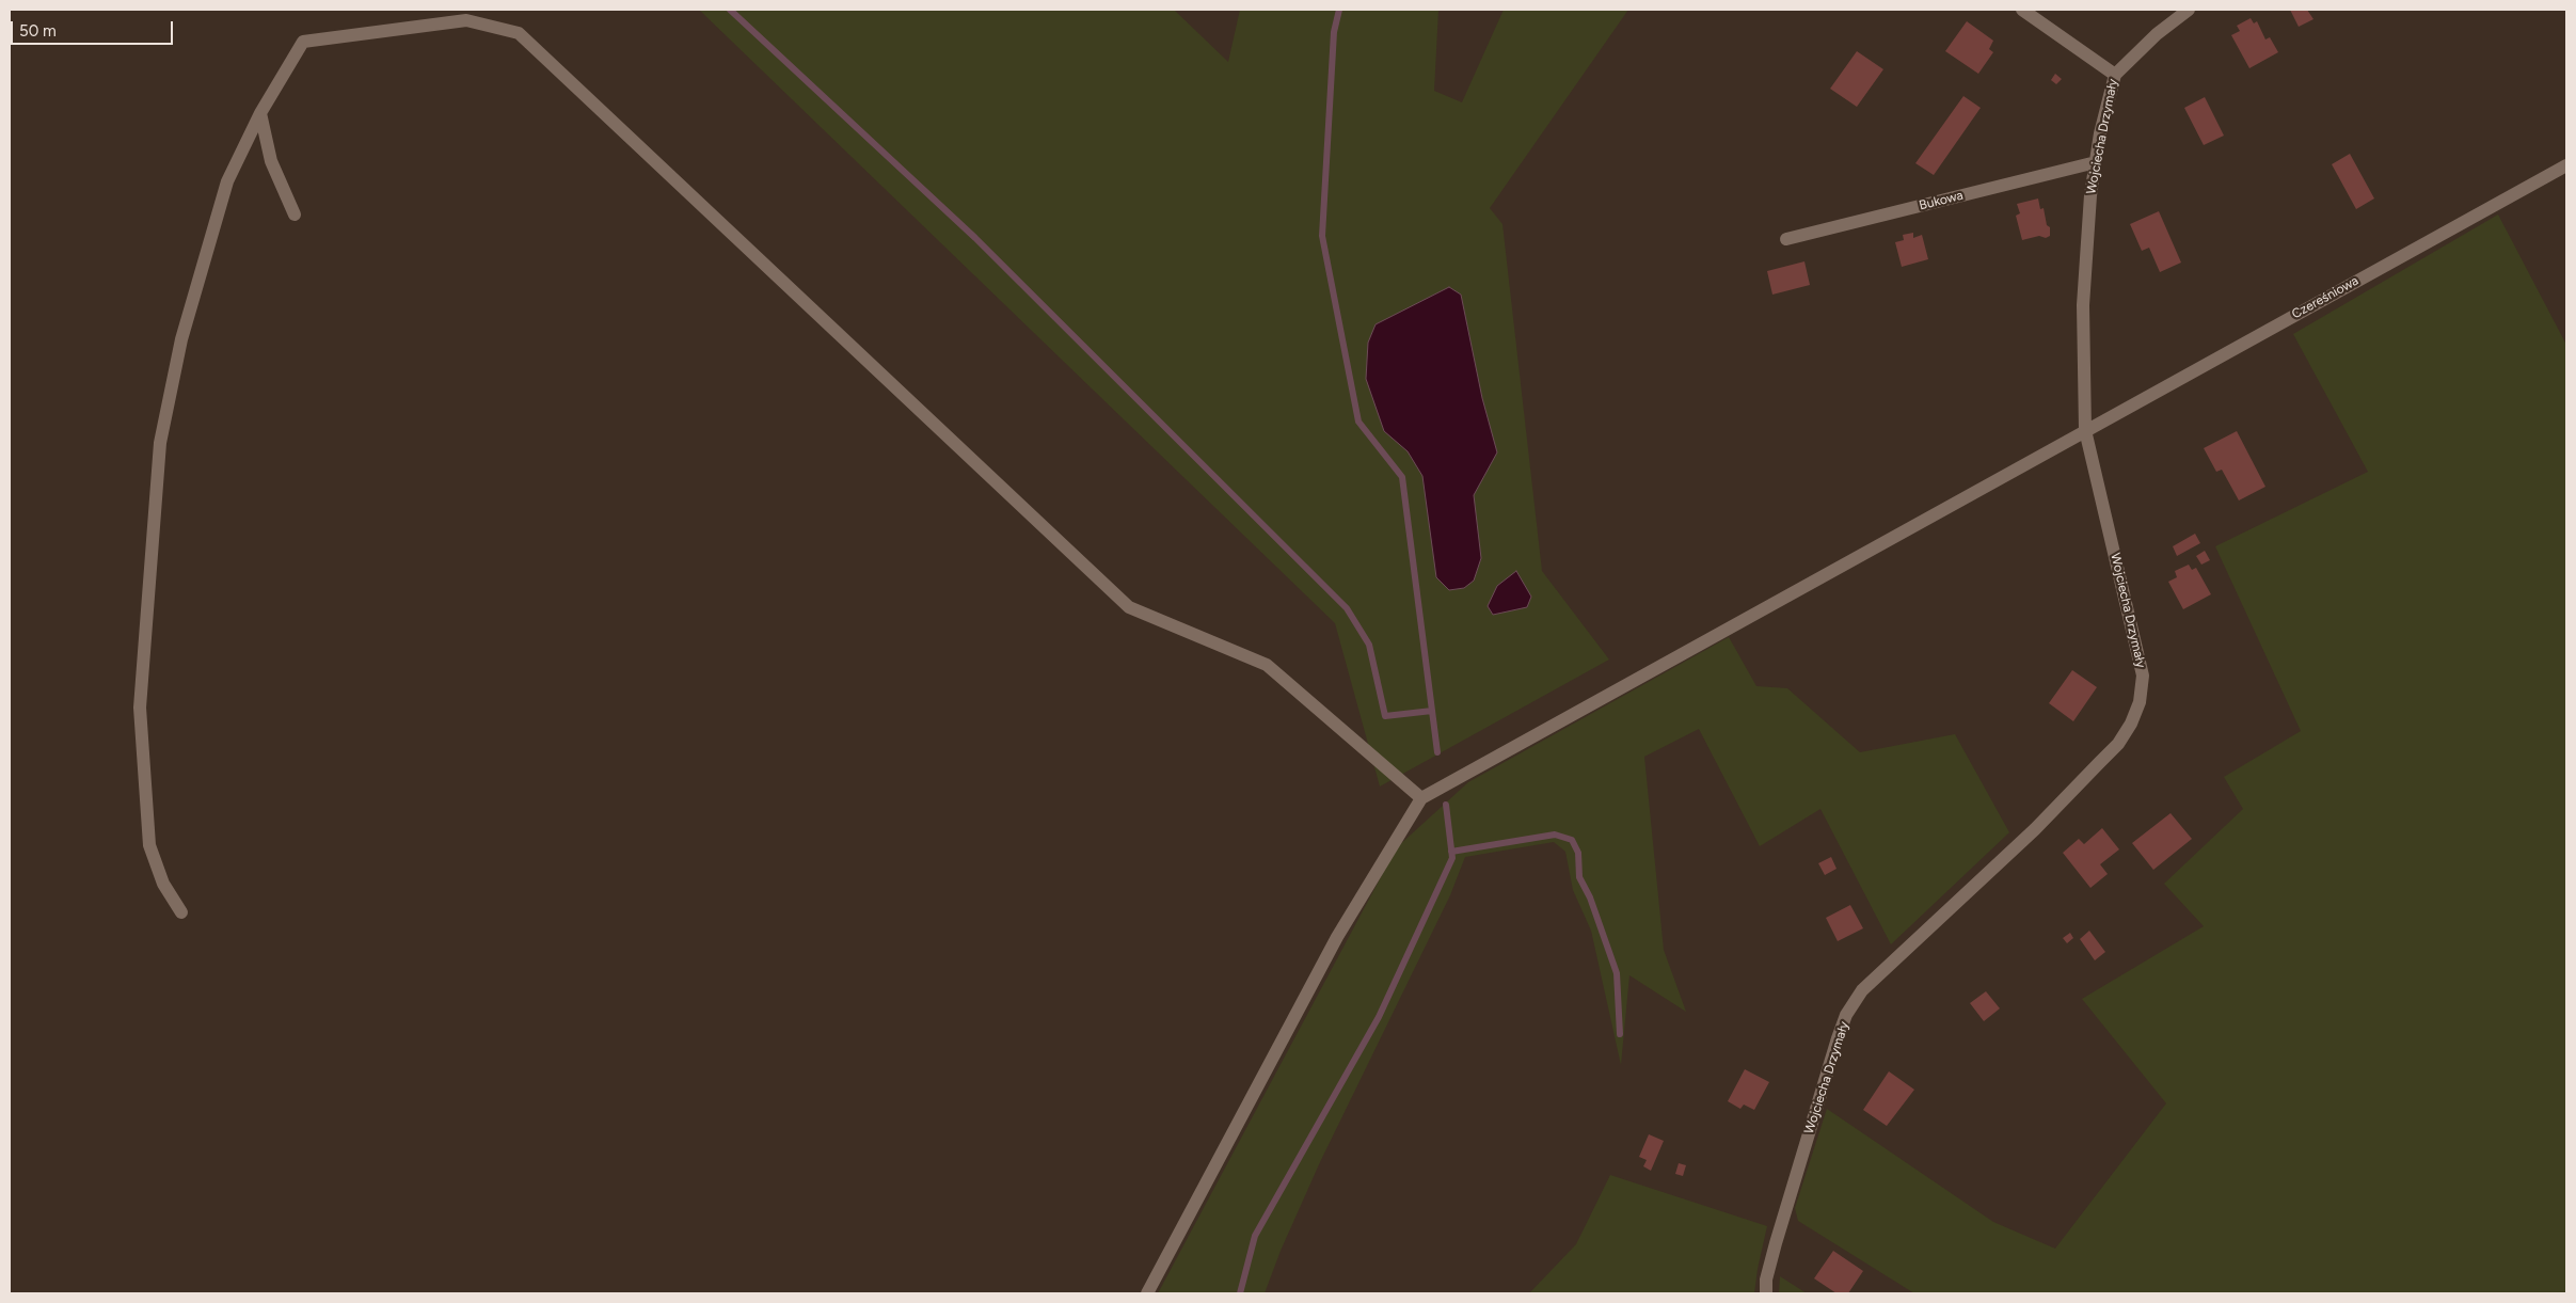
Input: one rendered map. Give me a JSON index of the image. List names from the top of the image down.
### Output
{
  "streets": {
    "street": ["Wojciecha Drzymały", "Bukowa", "Czereśniowa"]
  },
  "crossings": [
    ["Wojciecha Drzymały", "Bukowa"],
    ["Wojciecha Drzymały", "Czereśniowa"]
  ],
  "scale_bar": "50 m"
}
